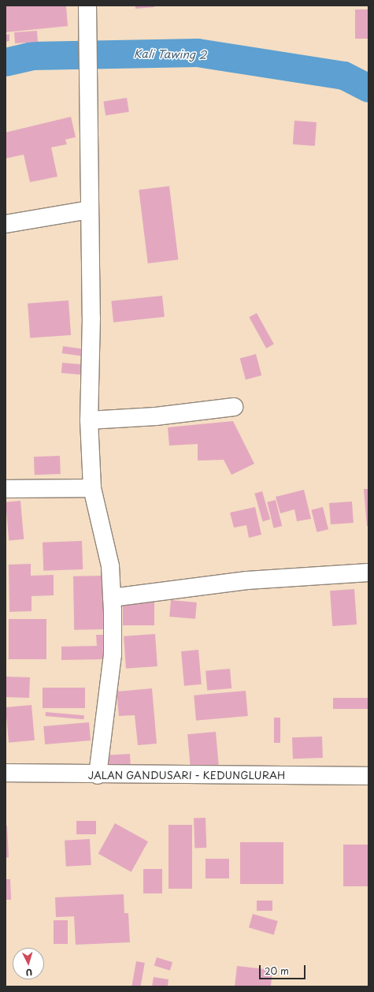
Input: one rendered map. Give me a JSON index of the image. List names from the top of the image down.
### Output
{
  "streets": {
    "street": ["JALAN GANDUSARI - KEDUNGLURAH"]
  },
  "water": ["Kali Tawing 2"],
  "scale_bar": "20 m",
  "north": "bottom"
}
